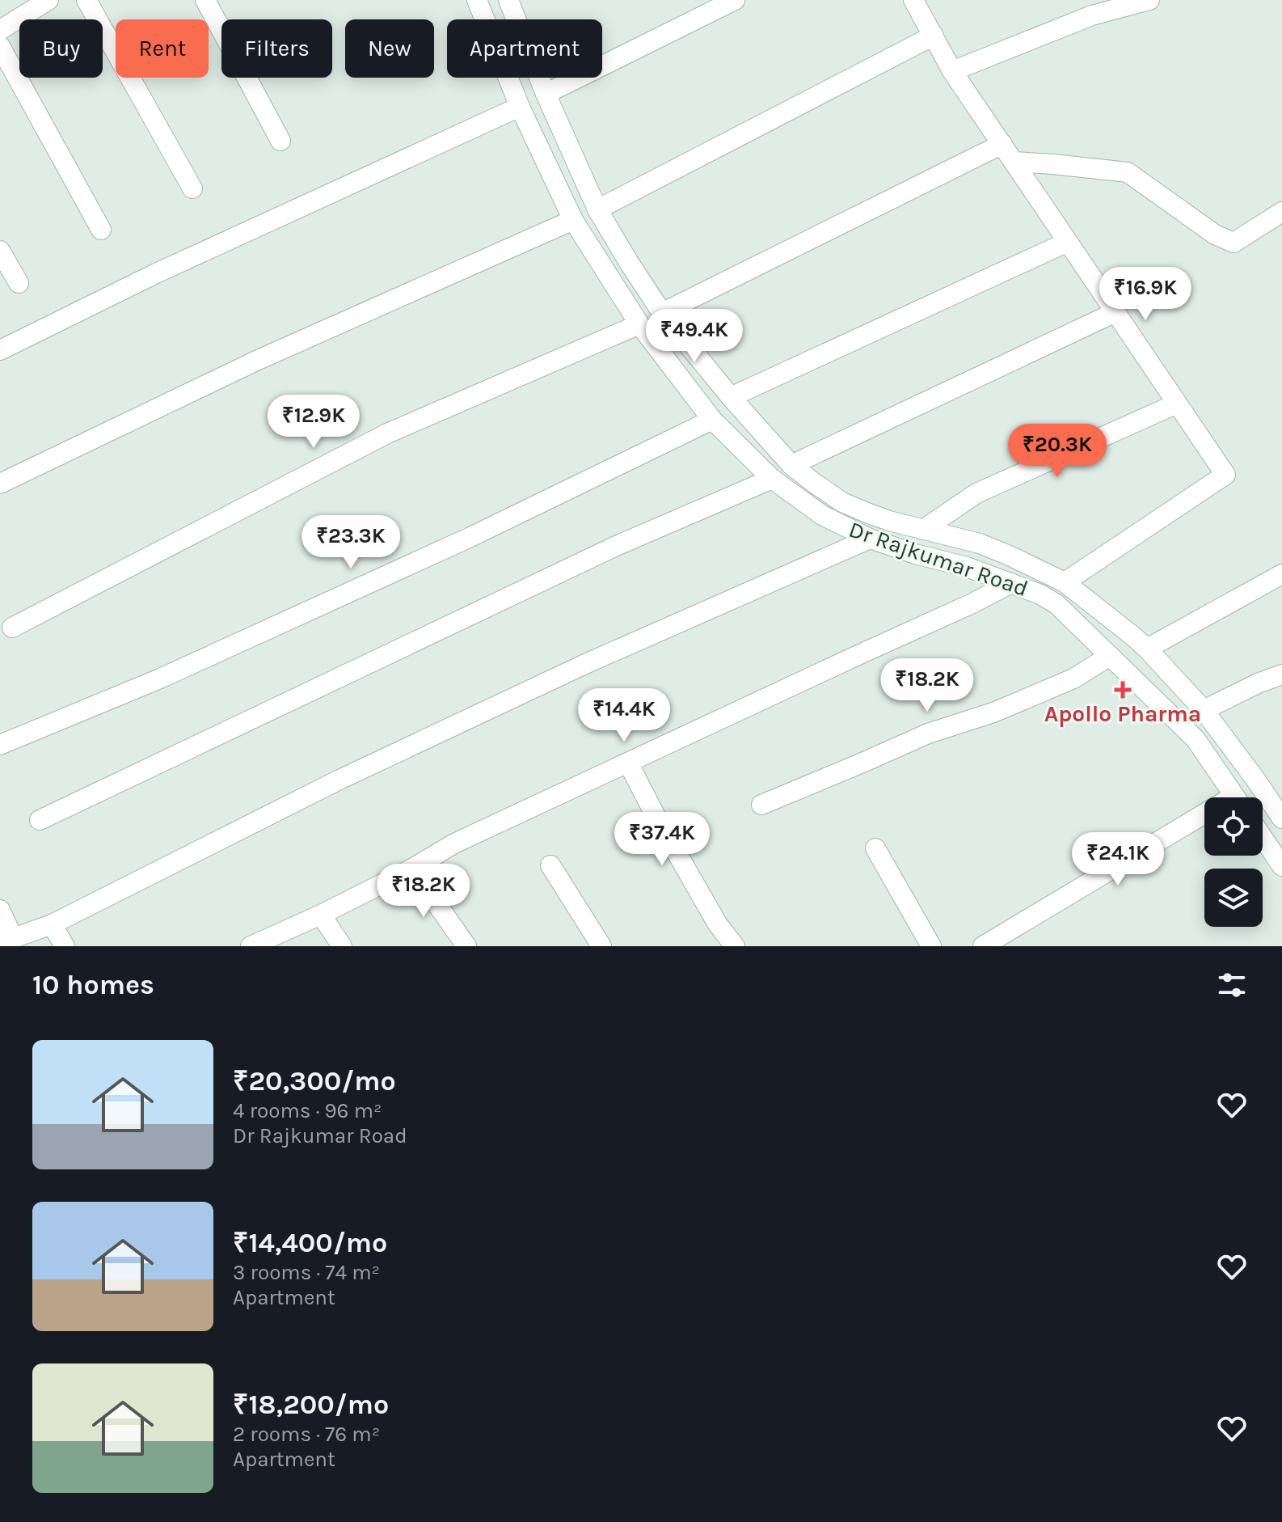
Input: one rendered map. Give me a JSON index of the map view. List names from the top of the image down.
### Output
{
  "streets": {
    "street": ["Dr Rajkumar Road"]
  },
  "places": {
    "health": ["Apollo Pharma"]
  },
  "page": {
    "chip": [
      "Buy",
      "Rent",
      "Filters",
      "New",
      "Apartment"
    ],
    "price": [
      "₹16.9K",
      "₹49.4K",
      "₹12.9K",
      "₹20.3K",
      "₹23.3K",
      "₹18.2K",
      "₹14.4K",
      "₹37.4K",
      "₹24.1K",
      "₹18.2K"
    ],
    "heading": "10 homes",
    "list": [
      {
        "name": "₹20,300/mo",
        "note": "4 rooms · 96 m² · Dr Rajkumar Road"
      },
      {
        "name": "₹14,400/mo",
        "note": "3 rooms · 74 m² · Apartment"
      },
      {
        "name": "₹18,200/mo",
        "note": "2 rooms · 76 m² · Apartment"
      }
    ]
  }
}
